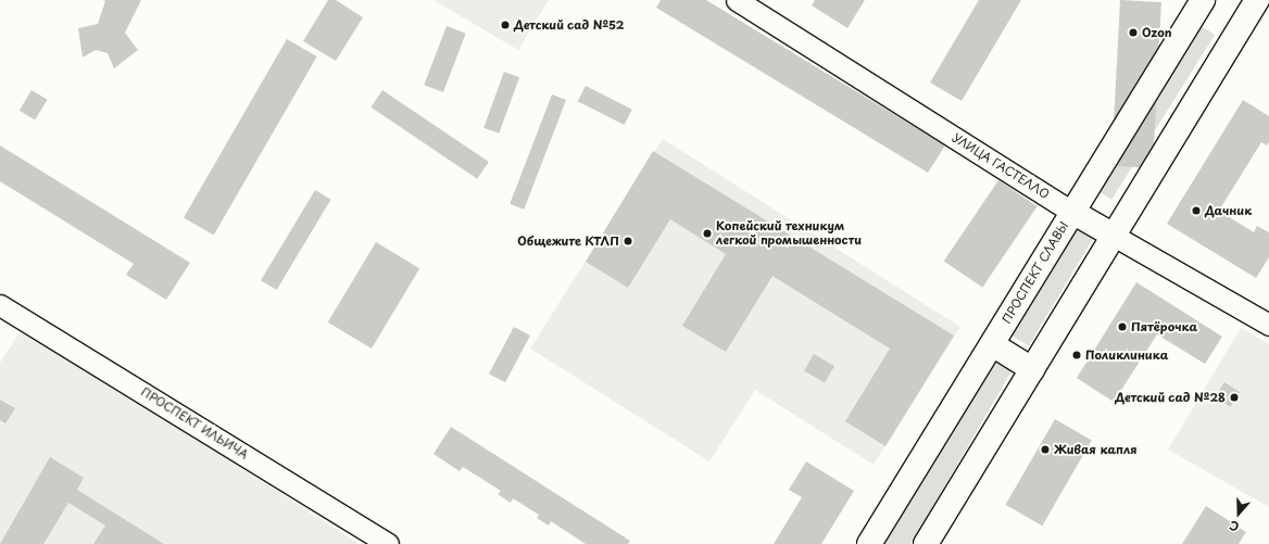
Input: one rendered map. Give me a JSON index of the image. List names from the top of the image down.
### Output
{
  "streets": {
    "main road": ["УЛИЦА ГАСТЕЛЛО", "ПРОСПЕКТ СЛАВЫ"],
    "street": ["ПРОСПЕКТ ИЛЬИЧА"]
  },
  "crossings": [
    ["УЛИЦА ГАСТЕЛЛО", "ПРОСПЕКТ СЛАВЫ"]
  ],
  "places": [
    "Детский сад №52",
    "Ozon",
    "Дачник",
    "Копейский техникум легкой промышенности",
    "Общежите КТЛП",
    "Пятёрочка",
    "Поликлиника",
    "Детский сад №28",
    "Живая капля"
  ],
  "north": "bottom"
}
